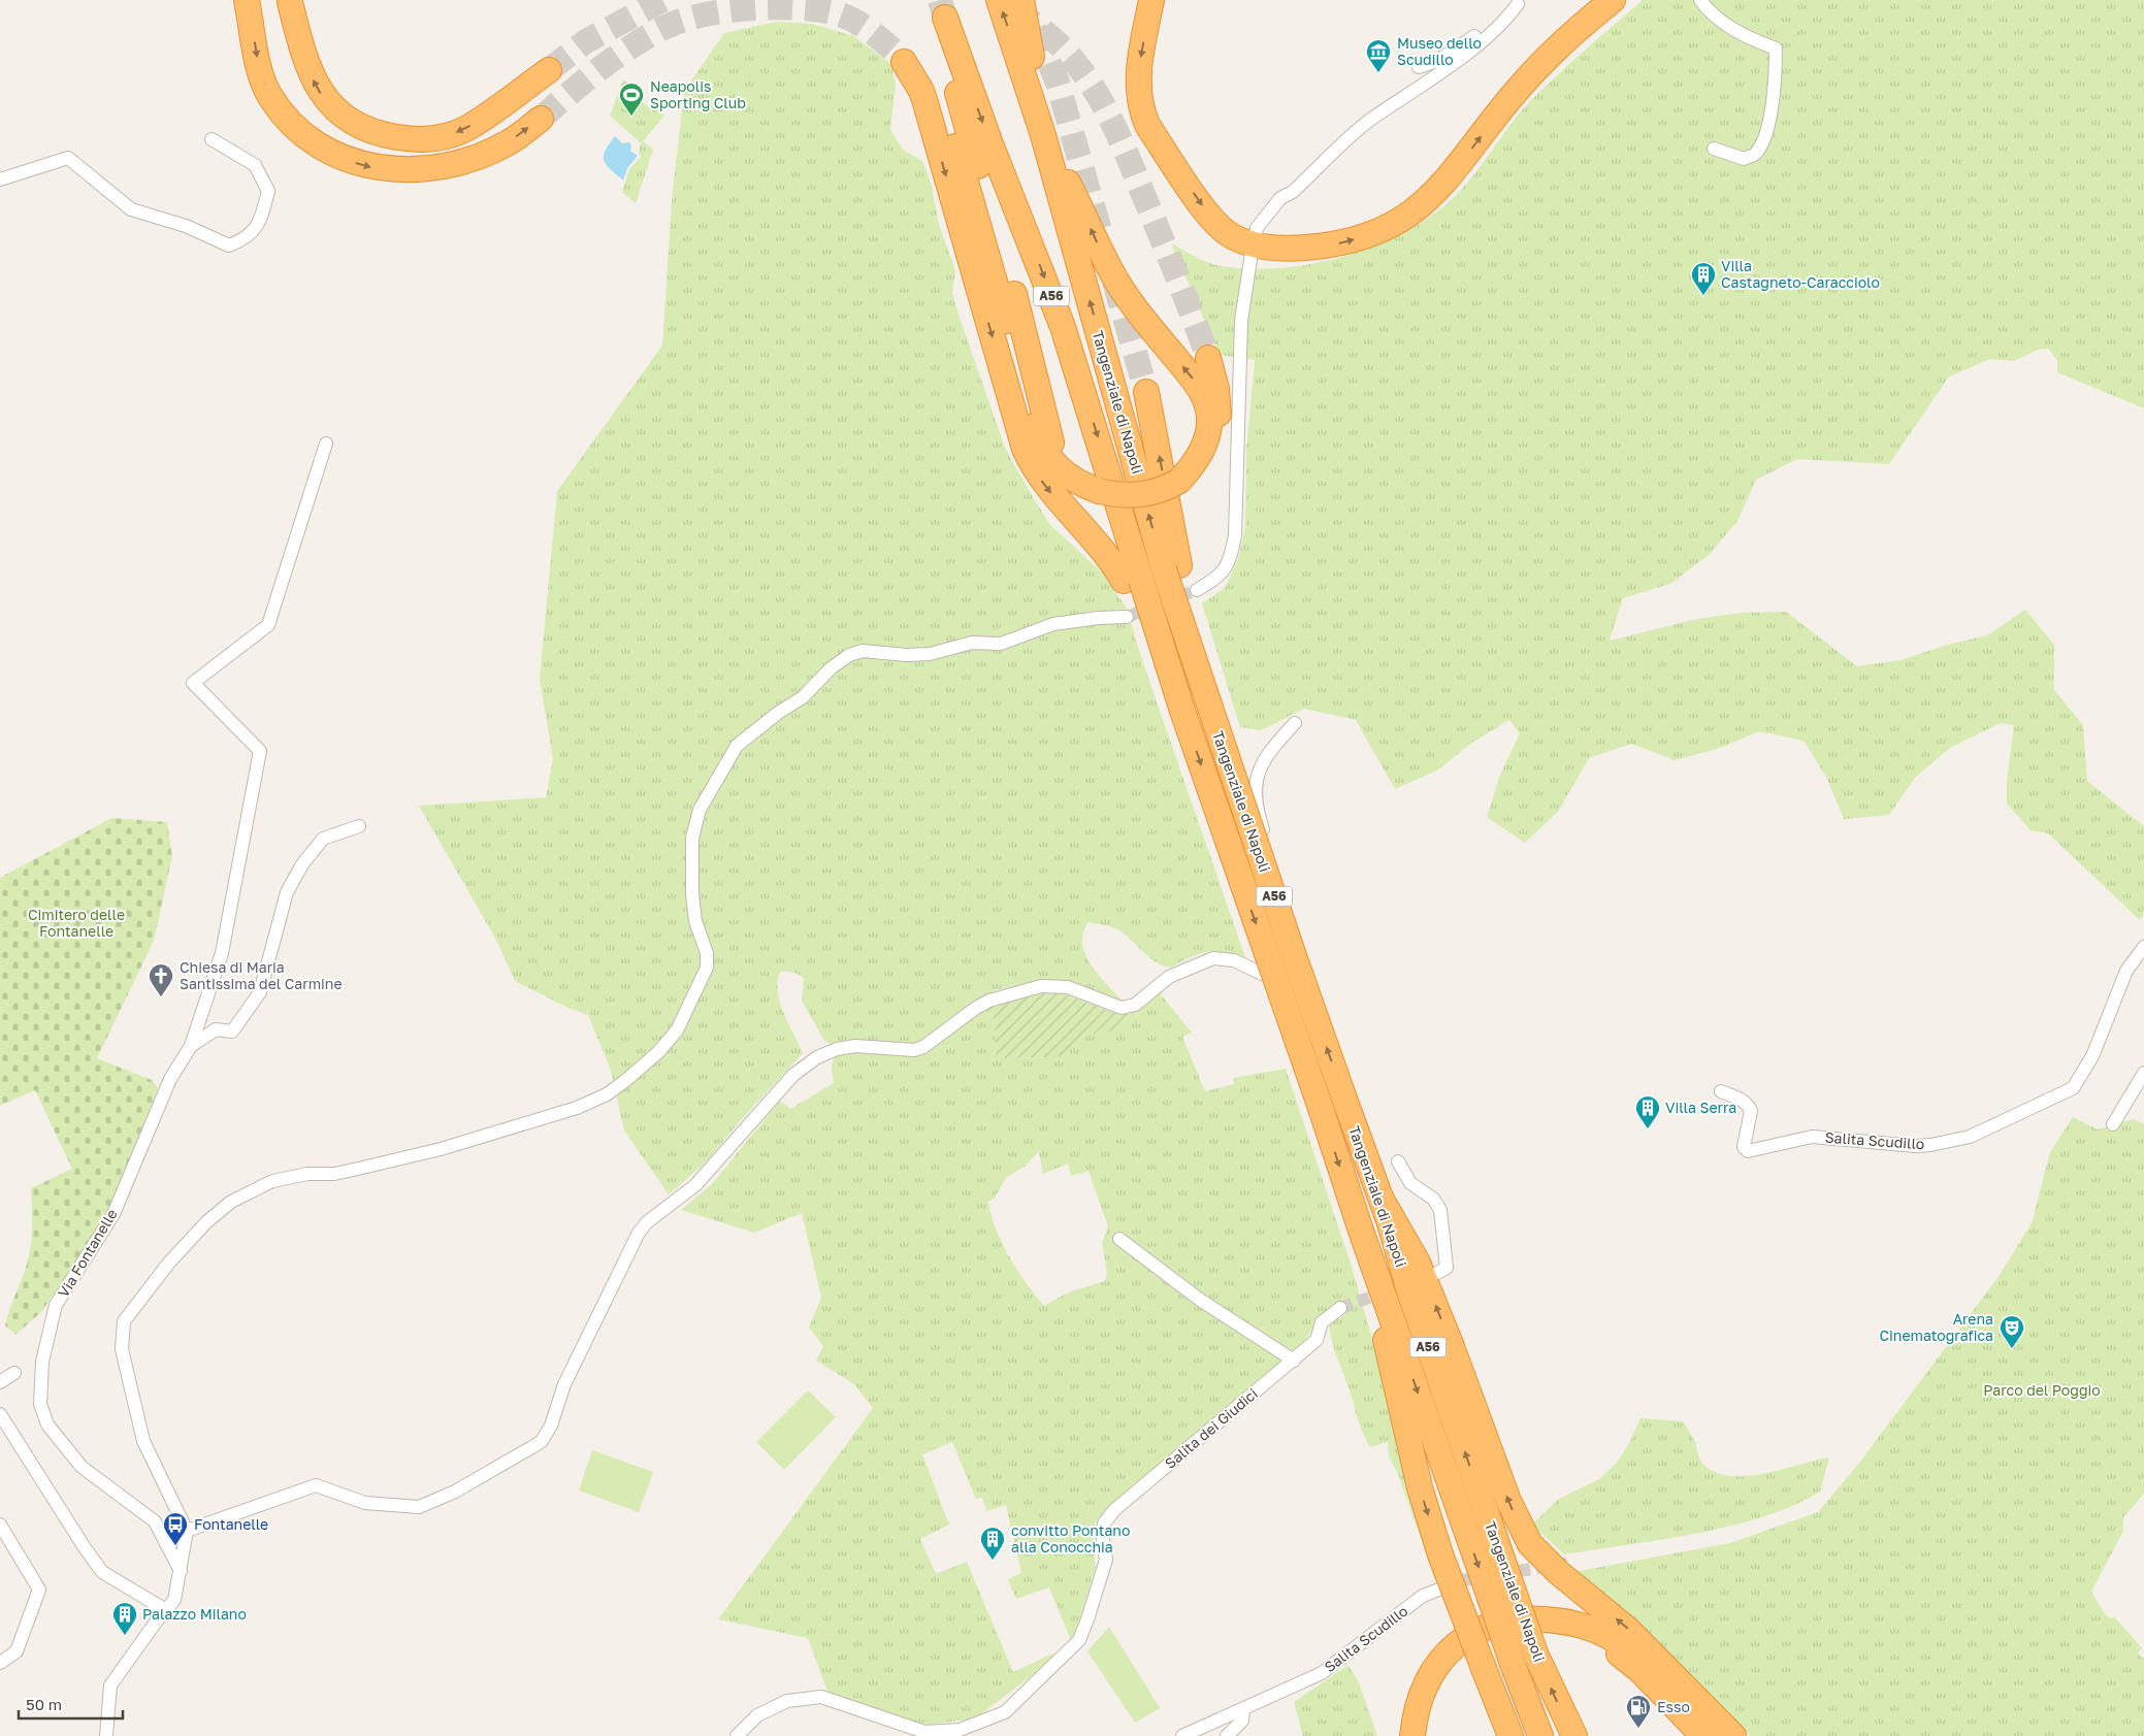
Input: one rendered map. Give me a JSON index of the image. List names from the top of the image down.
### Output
{
  "streets": {
    "highway": ["A56", "Tangenziale di Napoli"],
    "street": ["Salita Scudillo", "Via Fontanelle", "Salita dei Giudici"]
  },
  "parks": ["Cimitero delle Fontanelle", "Parco del Poggio"],
  "places": {
    "museum": ["Museo dello Scudillo"],
    "sports": ["Neapolis Sporting Club"],
    "building": [
      "Villa Castagneto-Caracciolo",
      "Villa Serra",
      "convitto Pontano alla Conocchia",
      "Palazzo Milano"
    ],
    "church": ["Chiesa di Maria Santissima del Carmine"],
    "theatre": ["Arena Cinematografica"],
    "bus stop": ["Fontanelle"],
    "fuel station": ["Esso"]
  },
  "scale_bar": "50 m"
}
